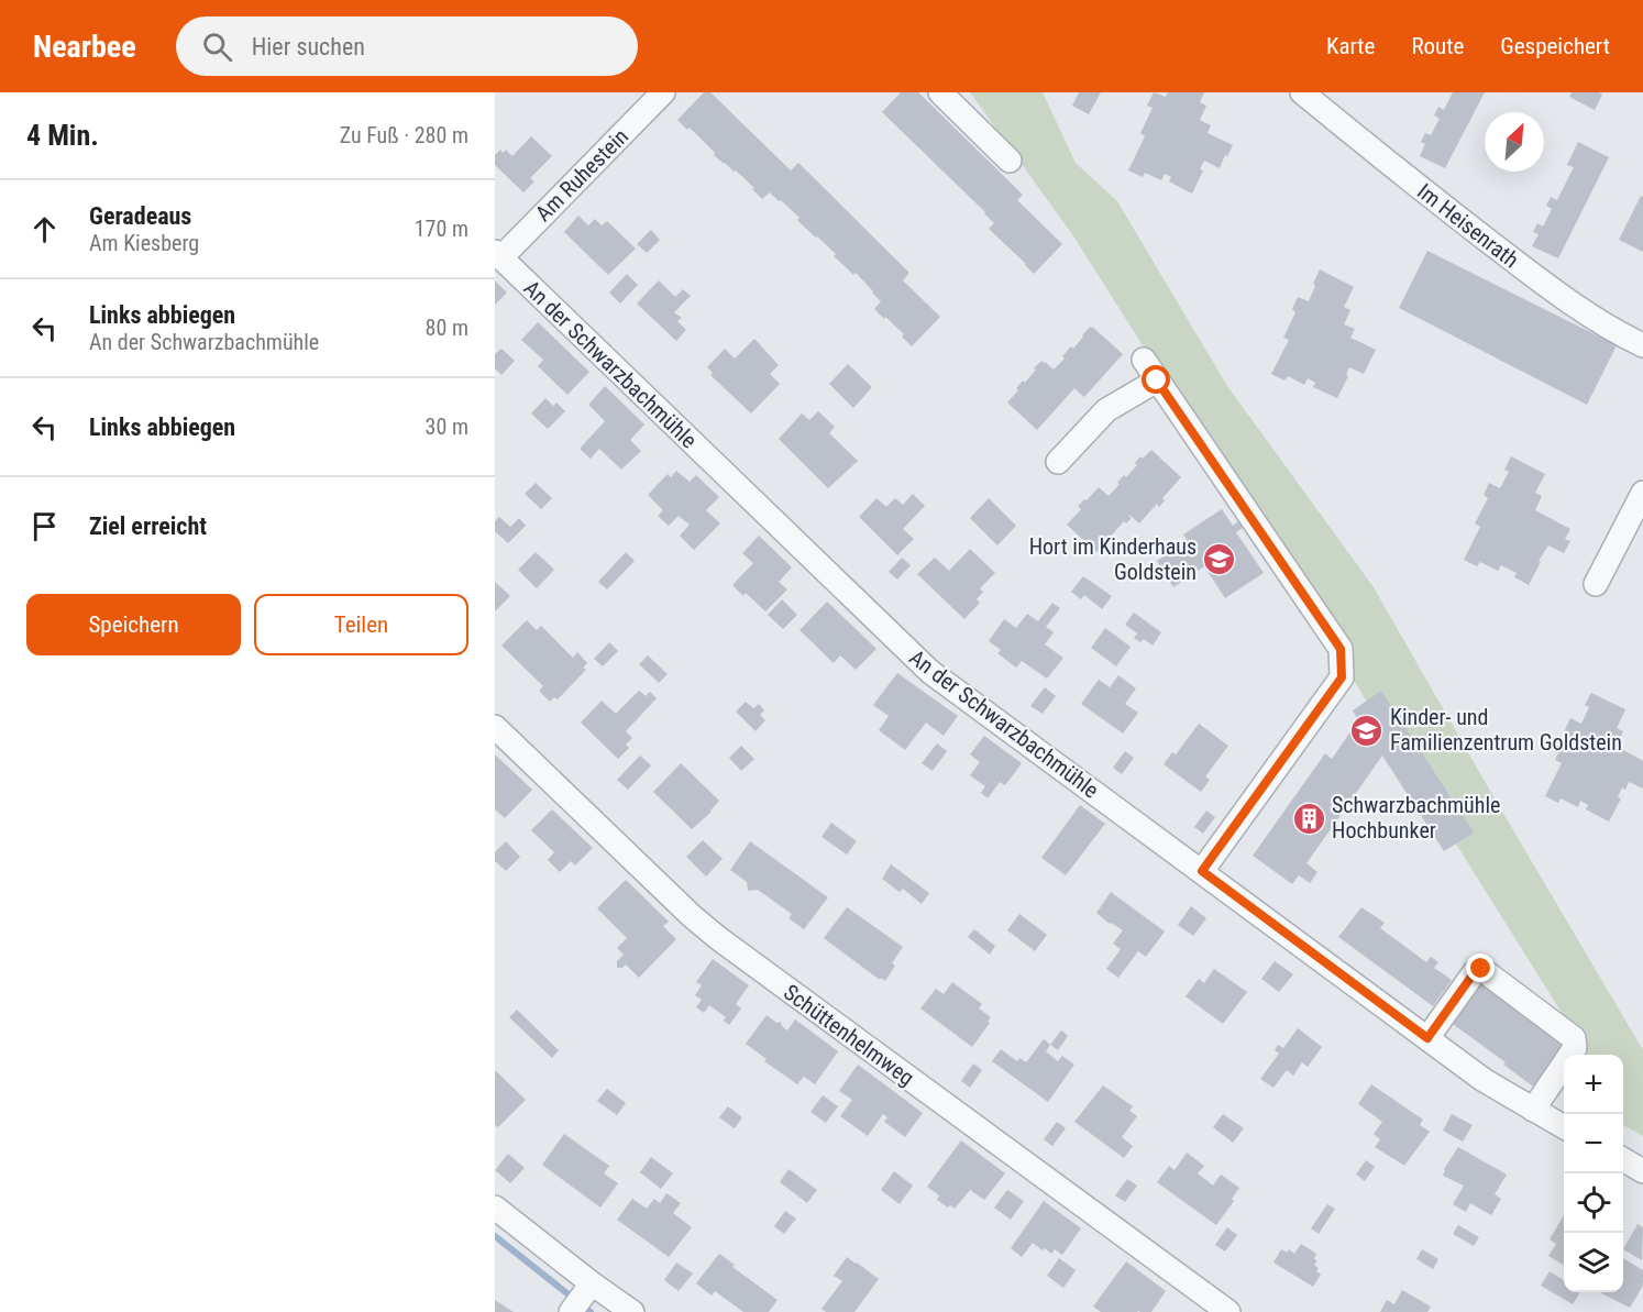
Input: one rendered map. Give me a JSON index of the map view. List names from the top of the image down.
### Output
{
  "streets": {
    "street": [
      "Am Ruhestein",
      "Im Heisenrath",
      "An der Schwarzbachmühle",
      "Schüttenhelmweg"
    ]
  },
  "crossings": [
    ["Am Ruhestein", "An der Schwarzbachmühle"]
  ],
  "places": {
    "school or university": ["Hort im Kinderhaus Goldstein", "Kinder- und Familienzentrum Goldstein"],
    "building": ["Schwarzbachmühle Hochbunker"]
  },
  "north": "top right",
  "page": {
    "header": "Nearbee",
    "search": "Hier suchen",
    "nav": ["Karte", "Route", "Gespeichert"],
    "heading": ["4 Min.", "Zu Fuß · 280 m"],
    "list": [
      ["Geradeaus", "Am Kiesberg", "170 m"],
      ["Links abbiegen", "An der Schwarzbachmühle", "80 m"],
      ["Links abbiegen", "30 m"],
      "Ziel erreicht"
    ],
    "buttons": ["Speichern", "Teilen"],
    "map_buttons": ["+", "−"]
  }
}
